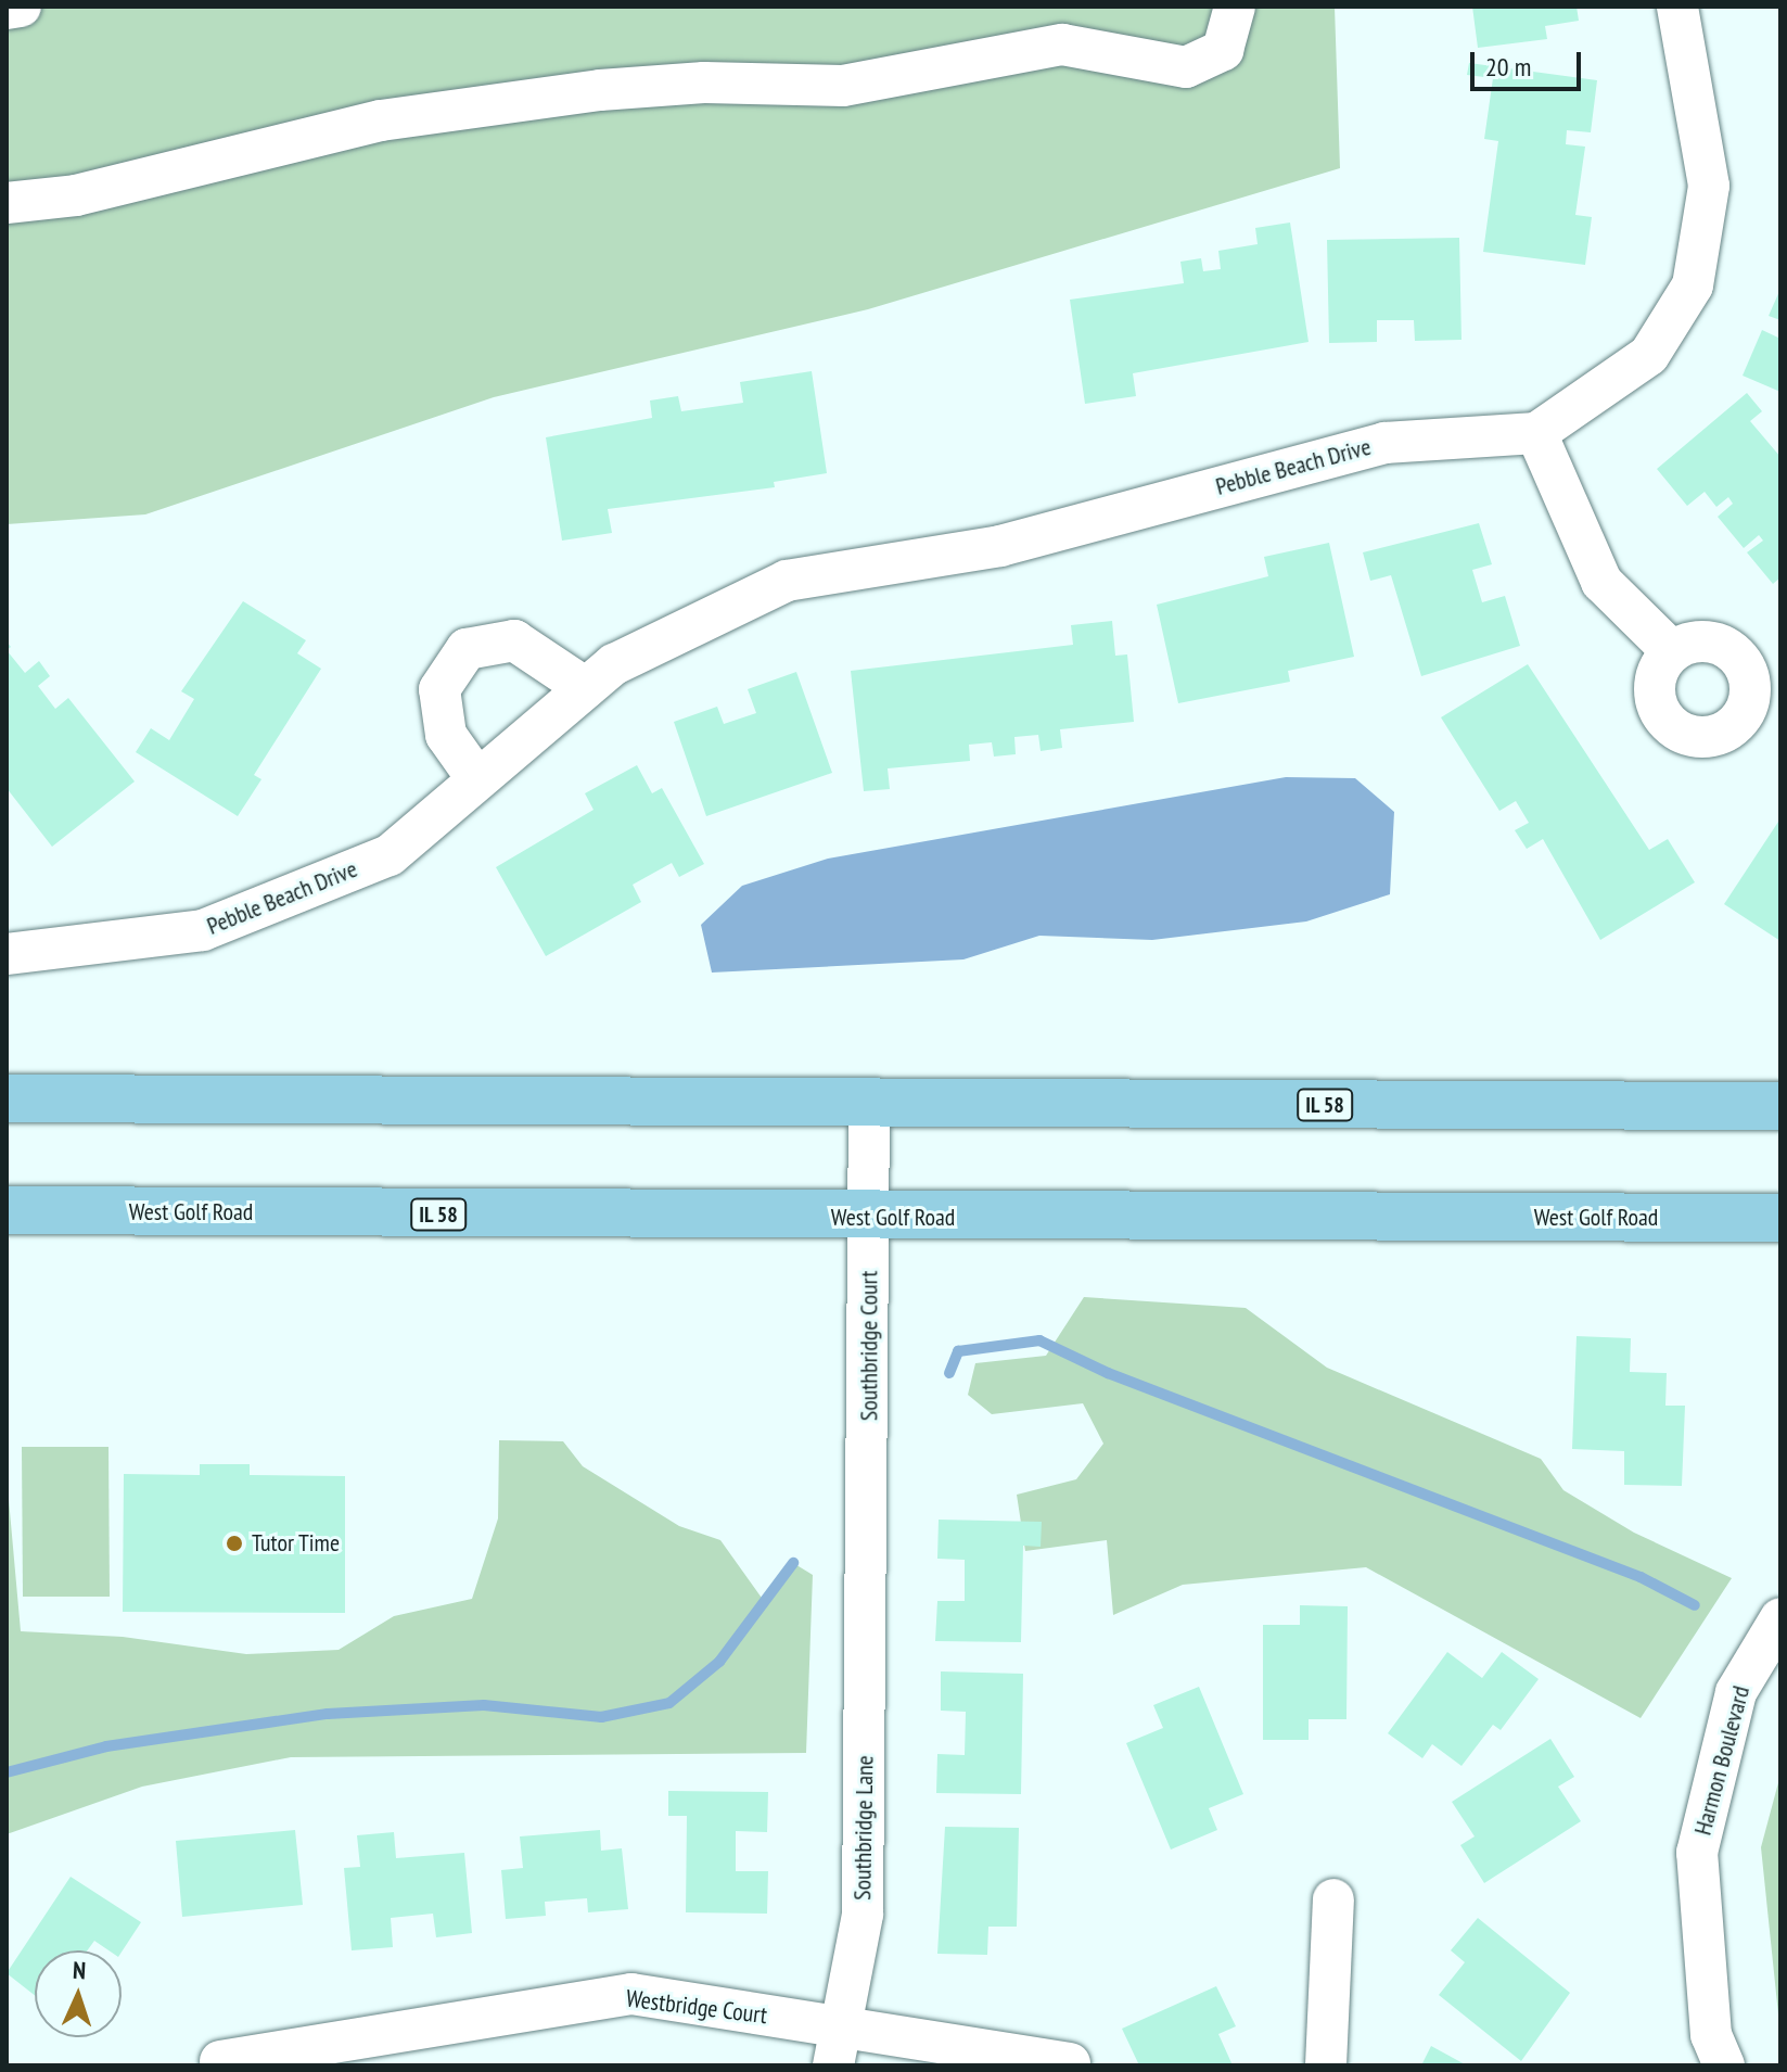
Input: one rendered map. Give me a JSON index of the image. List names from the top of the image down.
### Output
{
  "streets": {
    "main road": ["IL 58", "West Golf Road"],
    "street": [
      "Pebble Beach Drive",
      "Southbridge Court",
      "Harmon Boulevard",
      "Southbridge Lane",
      "Westbridge Court"
    ]
  },
  "crossings": [
    ["IL 58", "Southbridge Court"],
    ["West Golf Road", "Southbridge Court"],
    ["Southbridge Court", "Southbridge Lane"],
    ["Southbridge Lane", "Westbridge Court"]
  ],
  "places": ["Tutor Time"],
  "scale_bar": "20 m",
  "north": "top"
}
